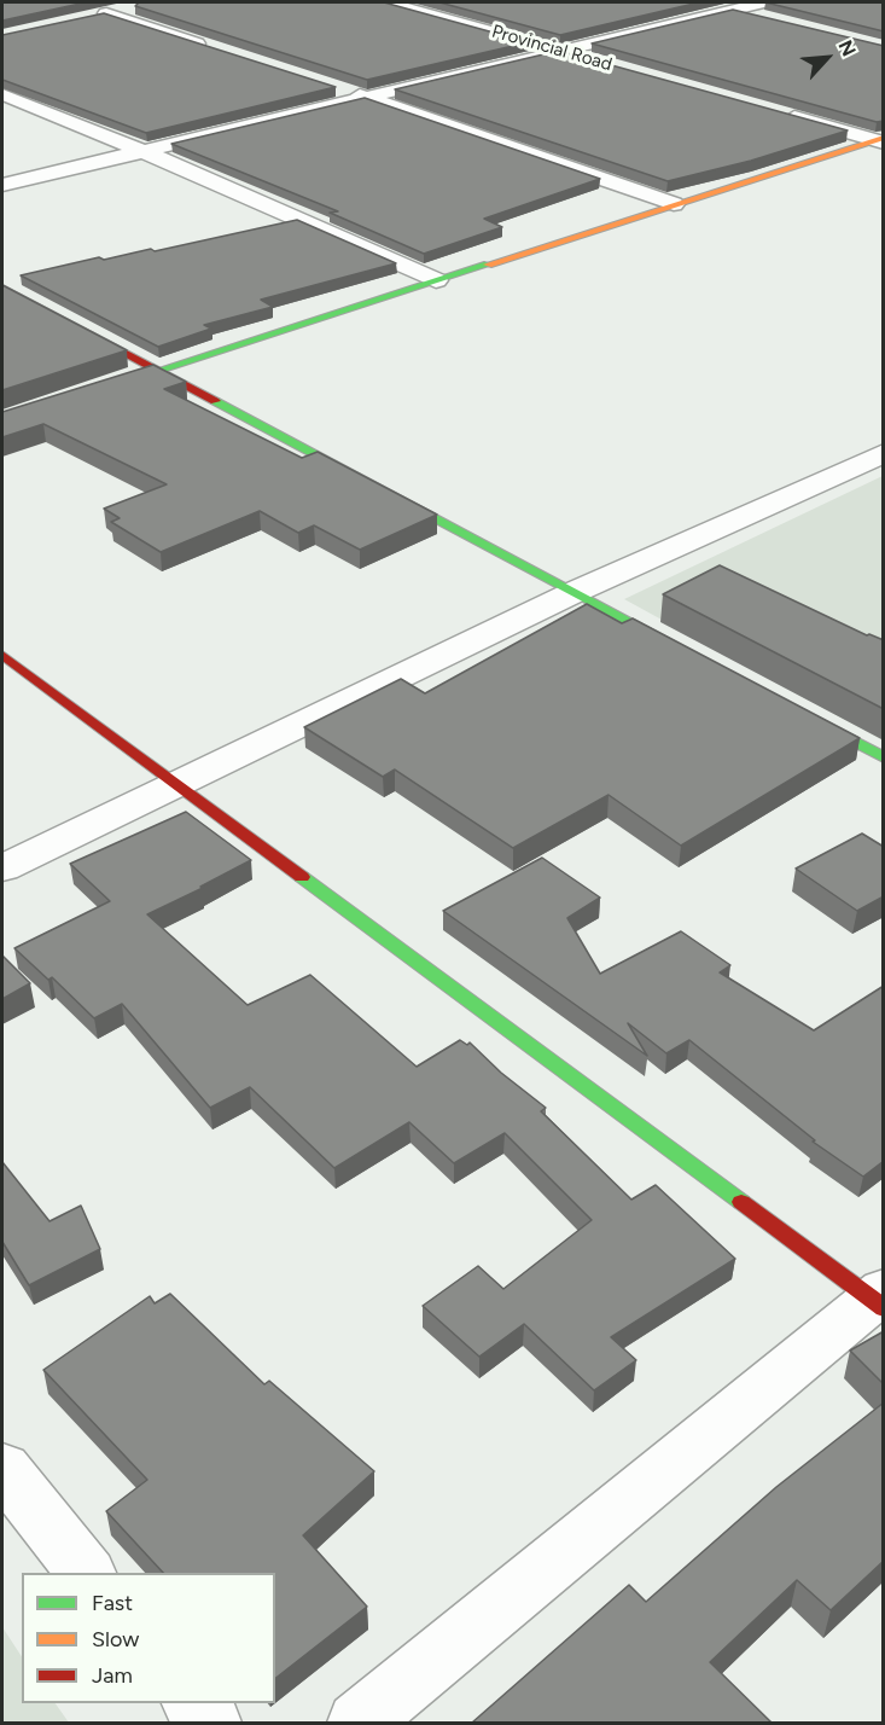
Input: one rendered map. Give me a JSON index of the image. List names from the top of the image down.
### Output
{
  "streets": {
    "street": ["Provincial Road"]
  },
  "legend": ["Fast", "Slow", "Jam"],
  "north": "top right"
}
